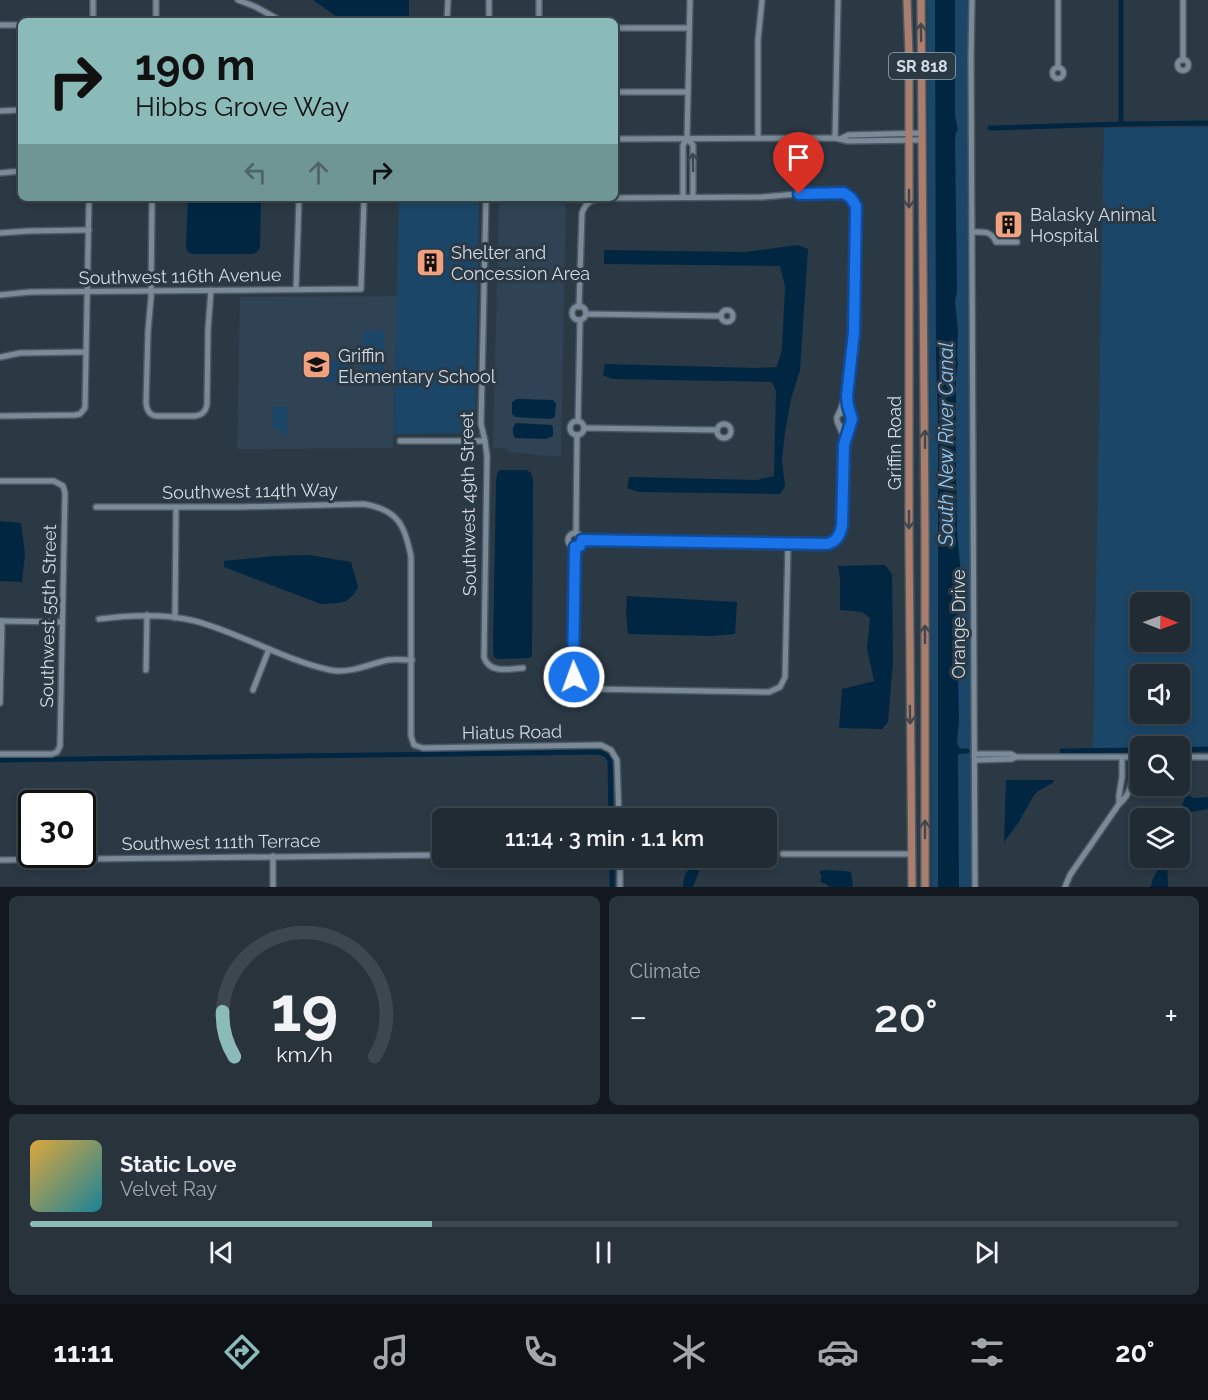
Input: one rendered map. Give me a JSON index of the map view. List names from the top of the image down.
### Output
{
  "streets": {
    "main road": ["SR 818", "Griffin Road"],
    "street": [
      "Southwest 116th Avenue",
      "Southwest 114th Way",
      "Southwest 49th Street",
      "Southwest 55th Street",
      "Orange Drive",
      "Hiatus Road",
      "Southwest 111th Terrace"
    ]
  },
  "crossings": [
    ["Southwest 114th Way", "Hiatus Road"]
  ],
  "water": ["South New River Canal"],
  "places": {
    "building": ["Balasky Animal Hospital", "Shelter and Concession Area"],
    "school or university": ["Griffin Elementary School"]
  },
  "north": "right",
  "page": {
    "turn": ["190 m", "Hibbs Grove Way"],
    "limit": "30",
    "trip": "11:14 · 3 min · 1.1 km",
    "tile": "Climate",
    "heat": ["−", "20°", "+"],
    "song": ["Static Love", "Velvet Ray"],
    "tabs": ["11:11", "20°"],
    "gauge": ["19", "km/h"]
  }
}
